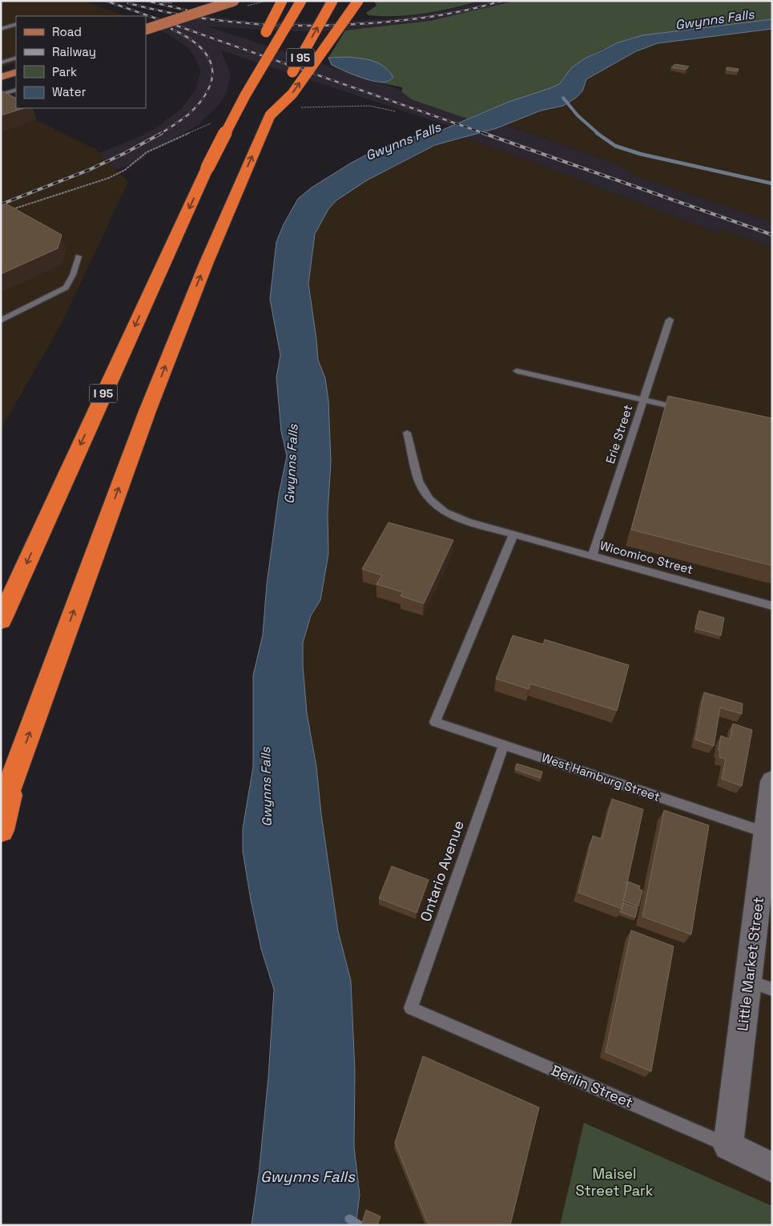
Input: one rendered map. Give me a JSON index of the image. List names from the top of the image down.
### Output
{
  "streets": {
    "highway": ["I 95"],
    "street": ["Little Market Street", "Berlin Street"],
    "lane": [
      "Erie Street",
      "Wicomico Street",
      "West Hamburg Street",
      "Ontario Avenue"
    ]
  },
  "crossings": [
    ["Erie Street", "Wicomico Street"],
    ["Wicomico Street", "West Hamburg Street"],
    ["West Hamburg Street", "Ontario Avenue"],
    ["West Hamburg Street", "Little Market Street"],
    ["Ontario Avenue", "Berlin Street"],
    ["Little Market Street", "Berlin Street"]
  ],
  "water": ["Gwynns Falls"],
  "parks": ["Maisel Street Park"],
  "legend": [
    "Road",
    "Railway",
    "Park",
    "Water"
  ]
}
